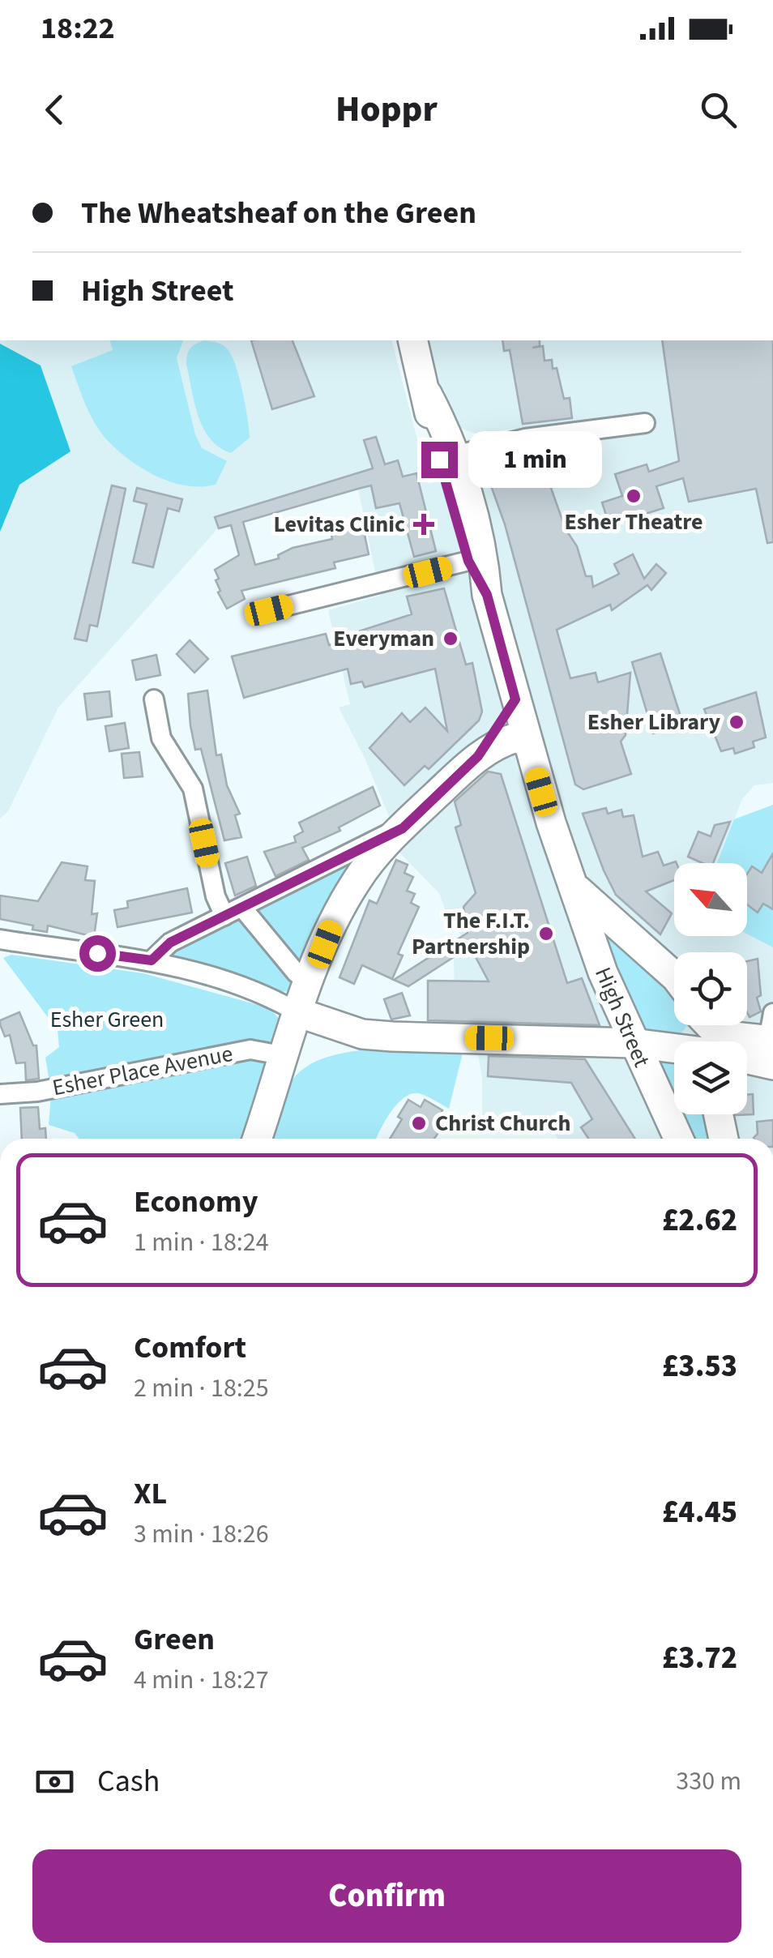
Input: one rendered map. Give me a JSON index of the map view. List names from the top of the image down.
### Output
{
  "streets": {
    "main road": ["High Street"],
    "street": ["Esher Place Avenue"]
  },
  "parks": ["Esher Green"],
  "places": {
    "other": [
      "Esher Theatre",
      "Everyman",
      "Esher Library",
      "The F.I.T. Partnership",
      "Christ Church"
    ],
    "health": ["Levitas Clinic"]
  },
  "north": "top left",
  "page": {
    "status": "18:22",
    "header": "Hoppr",
    "banner": ["The Wheatsheaf on the Green", "High Street"],
    "bubble": "1 min",
    "list": [
      {
        "name": "Economy",
        "note": "1 min · 18:24",
        "value": "£2.62"
      },
      {
        "name": "Comfort",
        "note": "2 min · 18:25",
        "value": "£3.53"
      },
      {
        "name": "XL",
        "note": "3 min · 18:26",
        "value": "£4.45"
      },
      {
        "name": "Green",
        "note": "4 min · 18:27",
        "value": "£3.72"
      }
    ],
    "pay": ["Cash", "330 m"],
    "buttons": "Confirm"
  }
}
